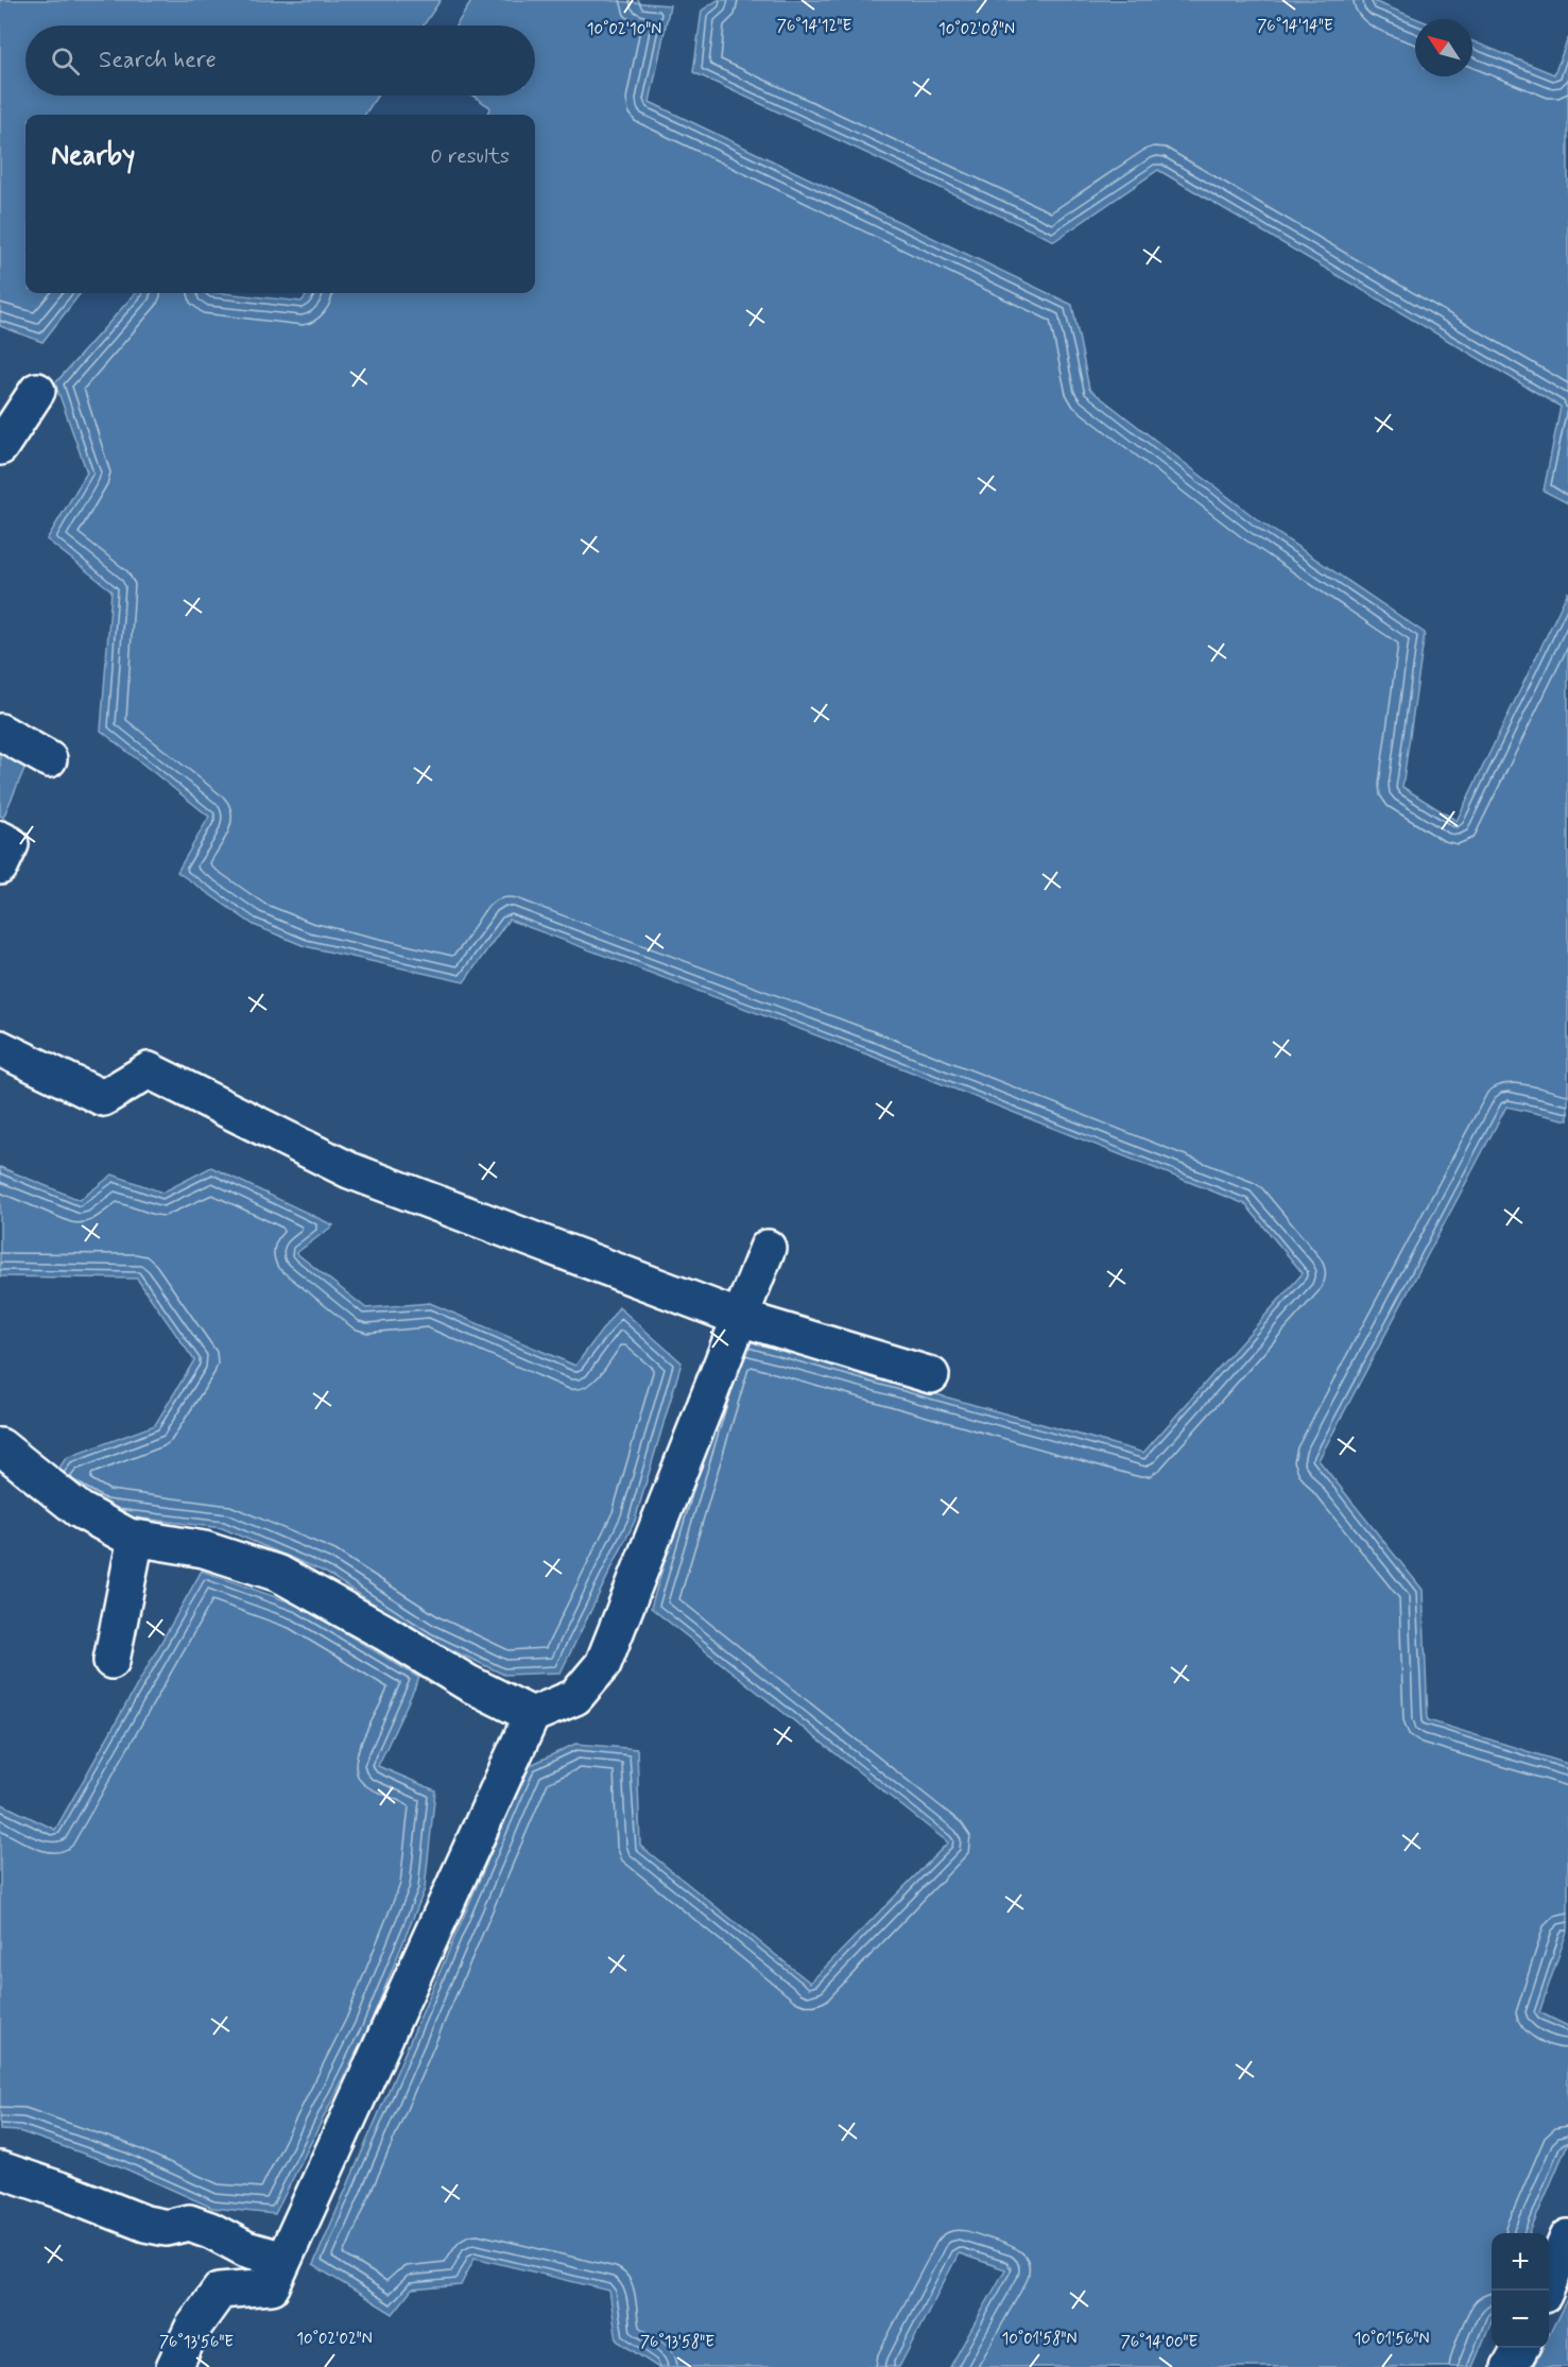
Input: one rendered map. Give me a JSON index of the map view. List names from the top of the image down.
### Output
{
  "north": "top left",
  "page": {
    "search": "Search here",
    "heading": ["Nearby", "0 results"],
    "map_buttons": ["+", "−"]
  },
  "coordinates": [
    "76°14'12\"E",
    "76°14'14\"E",
    "10°02'10\"N",
    "10°02'08\"N",
    "10°02'02\"N",
    "10°01'58\"N",
    "10°01'56\"N",
    "76°13'56\"E",
    "76°13'58\"E",
    "76°14'00\"E"
  ]
}
